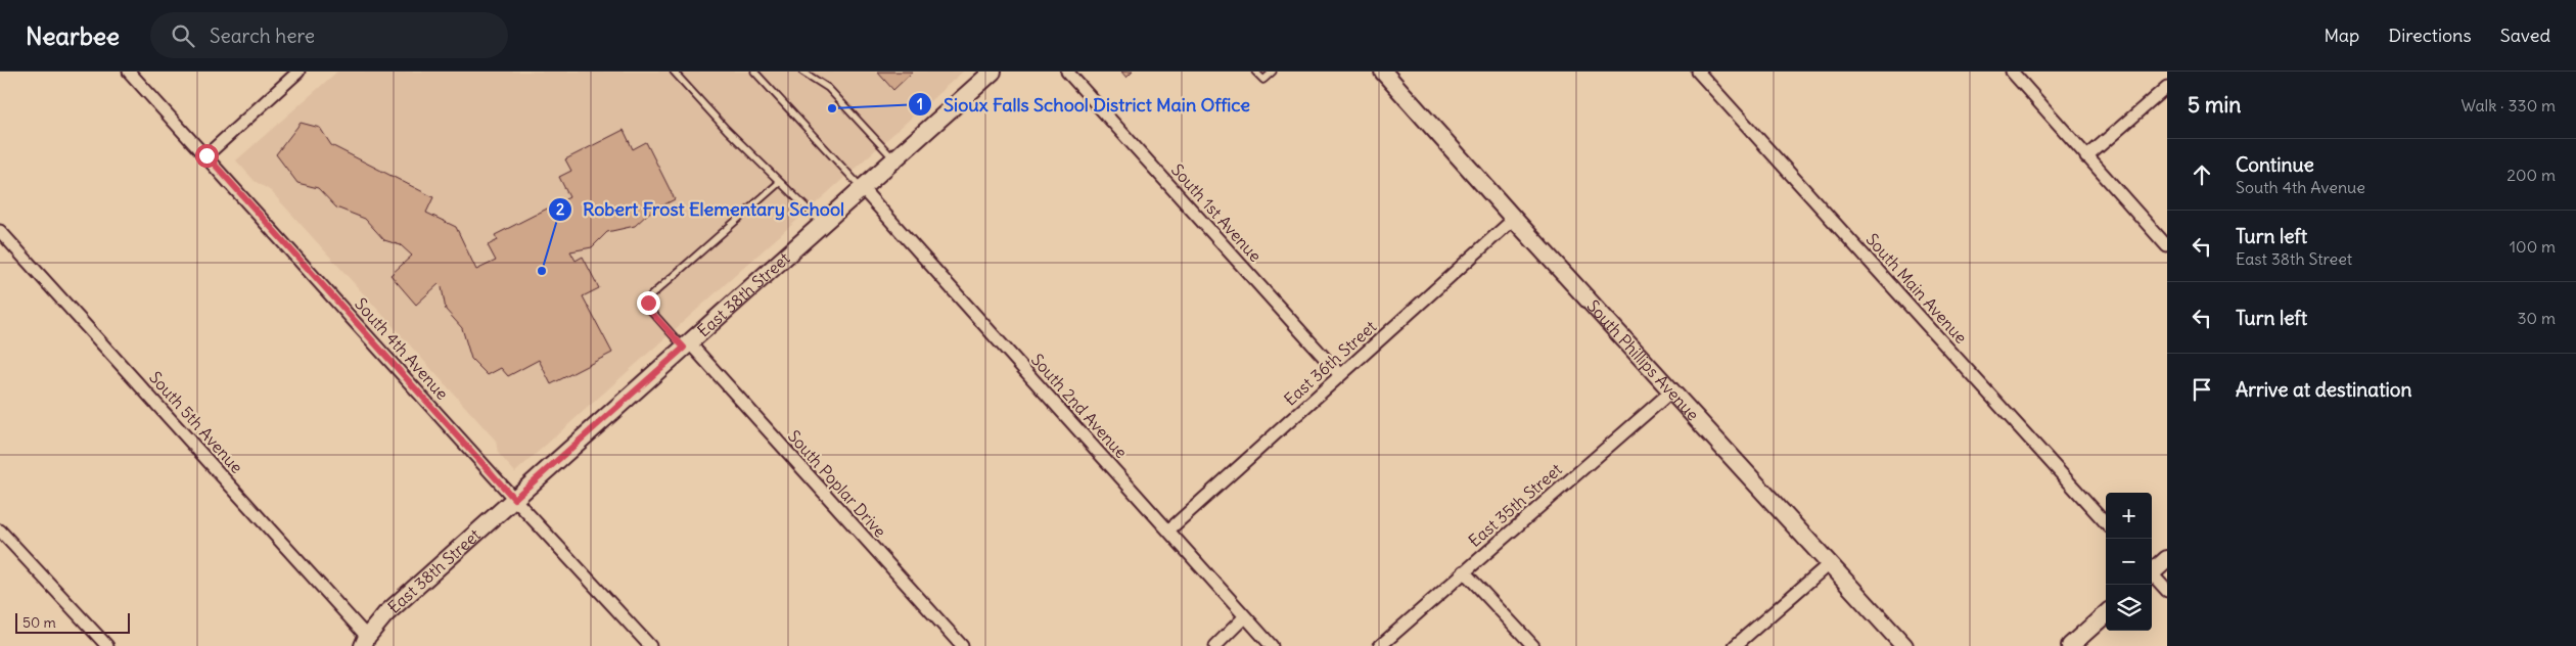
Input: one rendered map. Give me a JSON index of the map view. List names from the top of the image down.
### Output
{
  "streets": {
    "street": [
      "South 1st Avenue",
      "South Main Avenue",
      "East 38th Street",
      "South 4th Avenue",
      "South Phillips Avenue",
      "East 36th Street",
      "South 2nd Avenue",
      "South 5th Avenue",
      "South Poplar Drive",
      "East 35th Street"
    ]
  },
  "crossings": [
    ["South 1st Avenue", "East 36th Street"],
    ["East 38th Street", "South 4th Avenue"],
    ["East 38th Street", "South 2nd Avenue"],
    ["East 38th Street", "South 5th Avenue"],
    ["East 38th Street", "South Poplar Drive"],
    ["South Phillips Avenue", "East 36th Street"],
    ["South Phillips Avenue", "East 35th Street"],
    ["East 36th Street", "South 2nd Avenue"]
  ],
  "places": ["Sioux Falls School District Main Office", "Robert Frost Elementary School"],
  "scale_bar": "50 m",
  "page": {
    "header": "Nearbee",
    "search": "Search here",
    "nav": ["Map", "Directions", "Saved"],
    "heading": ["5 min", "Walk · 330 m"],
    "list": [
      ["Continue", "South 4th Avenue", "200 m"],
      ["Turn left", "East 38th Street", "100 m"],
      ["Turn left", "30 m"],
      "Arrive at destination"
    ],
    "map_buttons": ["+", "−"],
    "scale": "50 m"
  }
}
